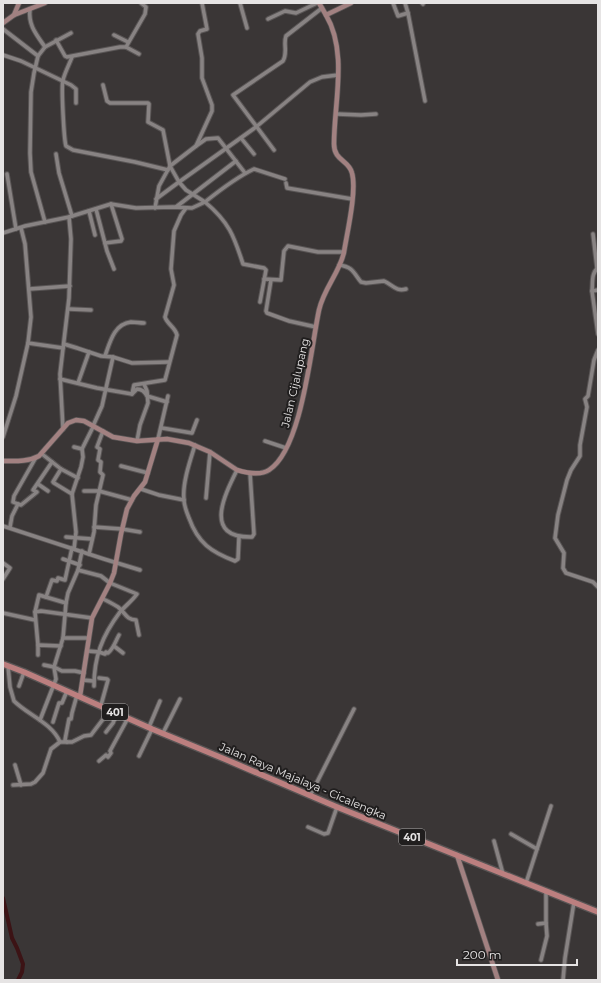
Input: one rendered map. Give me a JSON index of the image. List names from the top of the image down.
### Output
{
  "streets": {
    "main road": ["401", "Jalan Raya Majalaya - Cicalengka"],
    "street": ["Jalan Cijalupang"]
  },
  "scale_bar": "200 m"
}
